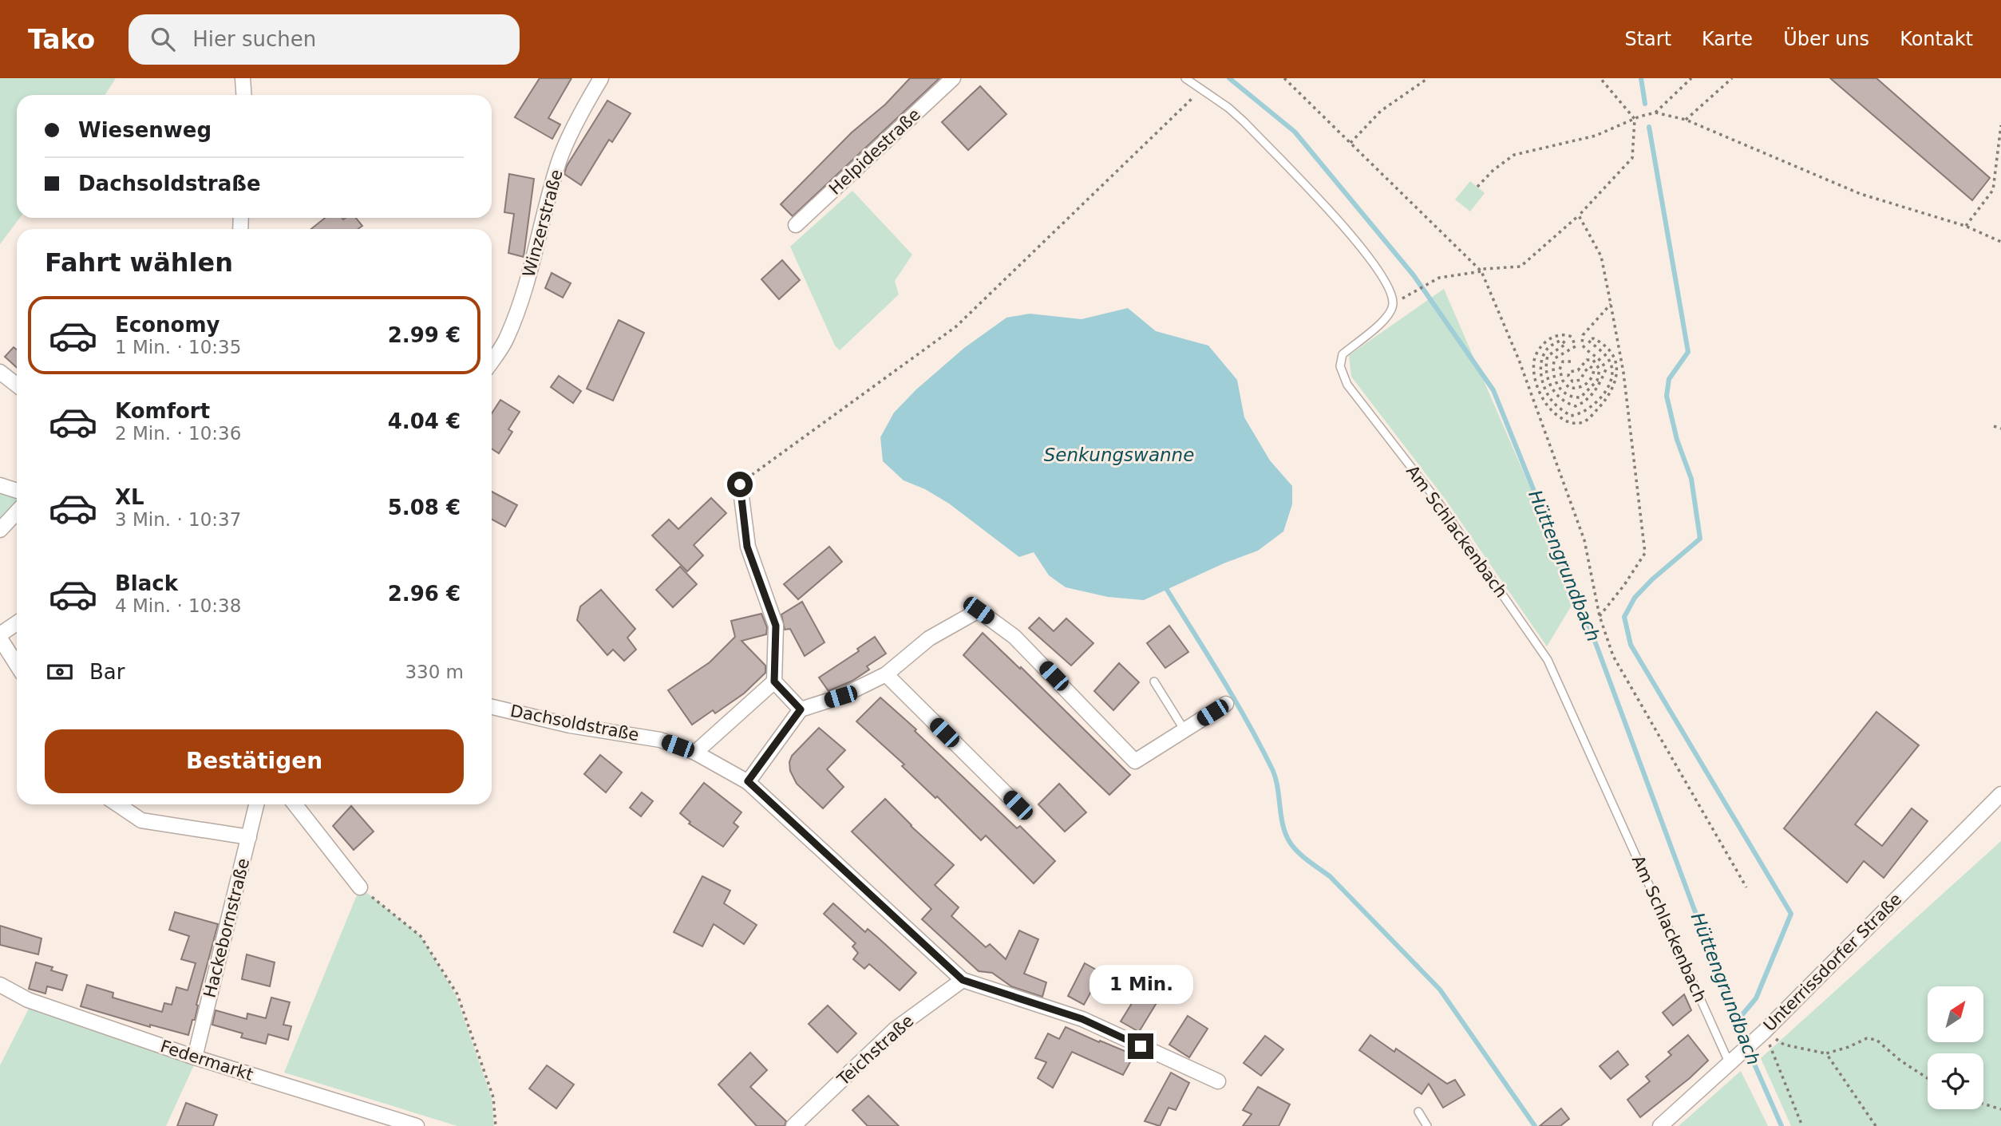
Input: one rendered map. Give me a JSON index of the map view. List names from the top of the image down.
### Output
{
  "streets": {
    "street": [
      "Helpidestraße",
      "Winzerstraße",
      "Dachsoldstraße",
      "Hackebornstraße",
      "Unterrissdorfer Straße",
      "Teichstraße",
      "Federmarkt"
    ],
    "lane": ["Am Schlackenbach"]
  },
  "crossings": [
    ["Am Schlackenbach", "Unterrissdorfer Straße"],
    ["Dachsoldstraße", "Teichstraße"],
    ["Hackebornstraße", "Federmarkt"]
  ],
  "water": ["Senkungswanne", "Hüttengrundbach"],
  "north": "top right",
  "page": {
    "header": "Tako",
    "search": "Hier suchen",
    "nav": [
      "Start",
      "Karte",
      "Über uns",
      "Kontakt"
    ],
    "banner": ["Wiesenweg", "Dachsoldstraße"],
    "heading": "Fahrt wählen",
    "list": [
      {
        "name": "Economy",
        "note": "1 Min. · 10:35",
        "value": "2.99 €"
      },
      {
        "name": "Komfort",
        "note": "2 Min. · 10:36",
        "value": "4.04 €"
      },
      {
        "name": "XL",
        "note": "3 Min. · 10:37",
        "value": "5.08 €"
      },
      {
        "name": "Black",
        "note": "4 Min. · 10:38",
        "value": "2.96 €"
      }
    ],
    "pay": ["Bar", "330 m"],
    "buttons": "Bestätigen",
    "bubble": "1 Min."
  }
}
